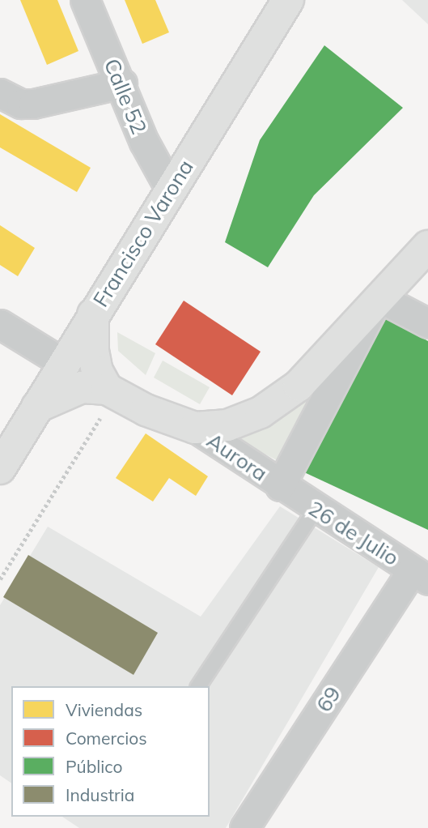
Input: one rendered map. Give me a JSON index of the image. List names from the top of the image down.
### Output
{
  "streets": {
    "main road": ["Francisco Varona"],
    "street": [
      "Calle 52",
      "Aurora",
      "26 de Julio",
      "69"
    ]
  },
  "crossings": [
    ["Calle 52", "Francisco Varona"],
    ["Aurora", "26 de Julio"],
    ["26 de Julio", "69"]
  ],
  "legend": [
    "Viviendas",
    "Comercios",
    "Público",
    "Industria"
  ]
}
